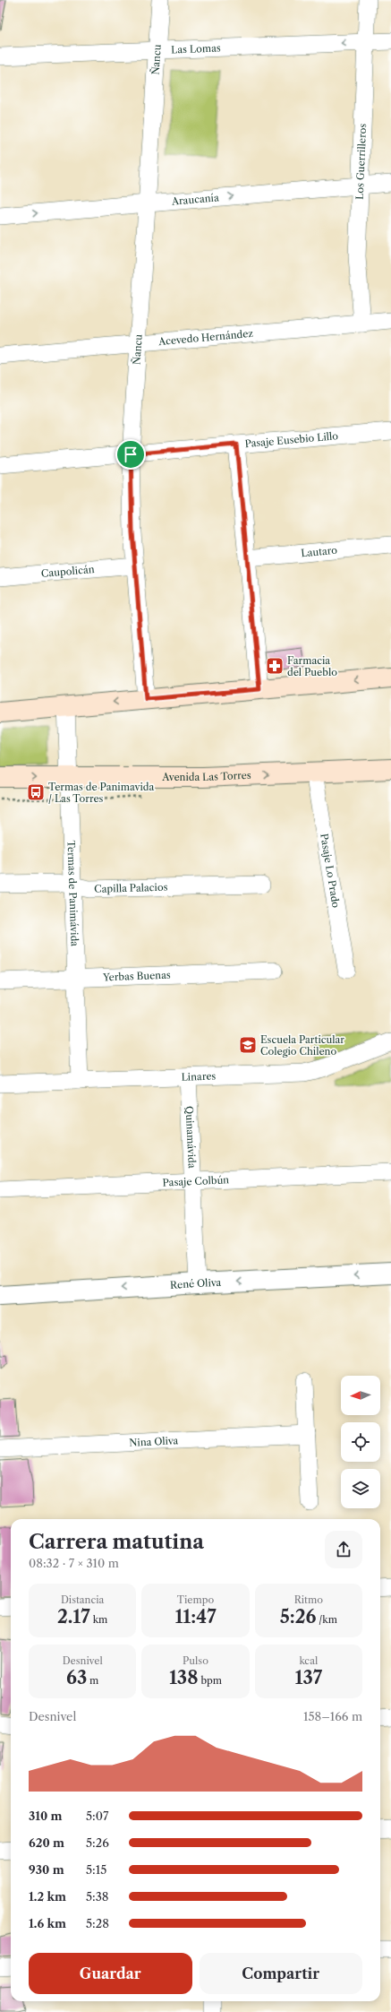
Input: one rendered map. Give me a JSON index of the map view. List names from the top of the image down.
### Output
{
  "streets": {
    "main road": ["Avenida Las Torres"],
    "street": [
      "Las Lomas",
      "Ñancu",
      "Los Guerrilleros",
      "Araucanía",
      "Acevedo Hernández",
      "Pasaje Eusebio Lillo",
      "Lautaro",
      "Caupolicán",
      "Pasaje Lo Prado",
      "Capilla Palacios",
      "Termas de Panimávida",
      "Yerbas Buenas",
      "Linares",
      "Quinamávida",
      "Pasaje Colbún",
      "René Oliva",
      "Nina Oliva"
    ]
  },
  "crossings": [
    ["Las Lomas", "Ñancu"],
    ["Las Lomas", "Los Guerrilleros"],
    ["Ñancu", "Araucanía"],
    ["Ñancu", "Acevedo Hernández"],
    ["Ñancu", "Pasaje Eusebio Lillo"],
    ["Ñancu", "Caupolicán"],
    ["Los Guerrilleros", "Araucanía"],
    ["Los Guerrilleros", "Acevedo Hernández"],
    ["Avenida Las Torres", "Pasaje Lo Prado"],
    ["Avenida Las Torres", "Termas de Panimávida"],
    ["Capilla Palacios", "Termas de Panimávida"],
    ["Termas de Panimávida", "Yerbas Buenas"],
    ["Termas de Panimávida", "Linares"],
    ["Linares", "Quinamávida"],
    ["Quinamávida", "Pasaje Colbún"],
    ["Quinamávida", "René Oliva"]
  ],
  "one_way": ["Las Lomas", "Araucanía", "René Oliva"],
  "places": {
    "pharmacy": ["Farmacia del Pueblo"],
    "bus stop": ["Termas de Panimavida / Las Torres"],
    "school or university": ["Escuela Particular Colegio Chileno"]
  },
  "north": "left",
  "page": {
    "heading": ["Carrera matutina", "08:32 · 7 × 310 m"],
    "stats": [
      ["Distancia", "2.17 km"],
      ["Tiempo", "11:47"],
      ["Ritmo", "5:26 /km"],
      ["Desnivel", "63 m"],
      ["Pulso", "138 bpm"],
      ["kcal", "137"]
    ],
    "chart": ["Desnivel", "158–166 m"],
    "list": [
      {
        "name": "310 m",
        "note": "5:07"
      },
      {
        "name": "620 m",
        "note": "5:26"
      },
      {
        "name": "930 m",
        "note": "5:15"
      },
      {
        "name": "1.2 km",
        "note": "5:38"
      },
      {
        "name": "1.6 km",
        "note": "5:28"
      }
    ],
    "buttons": ["Guardar", "Compartir"]
  }
}
